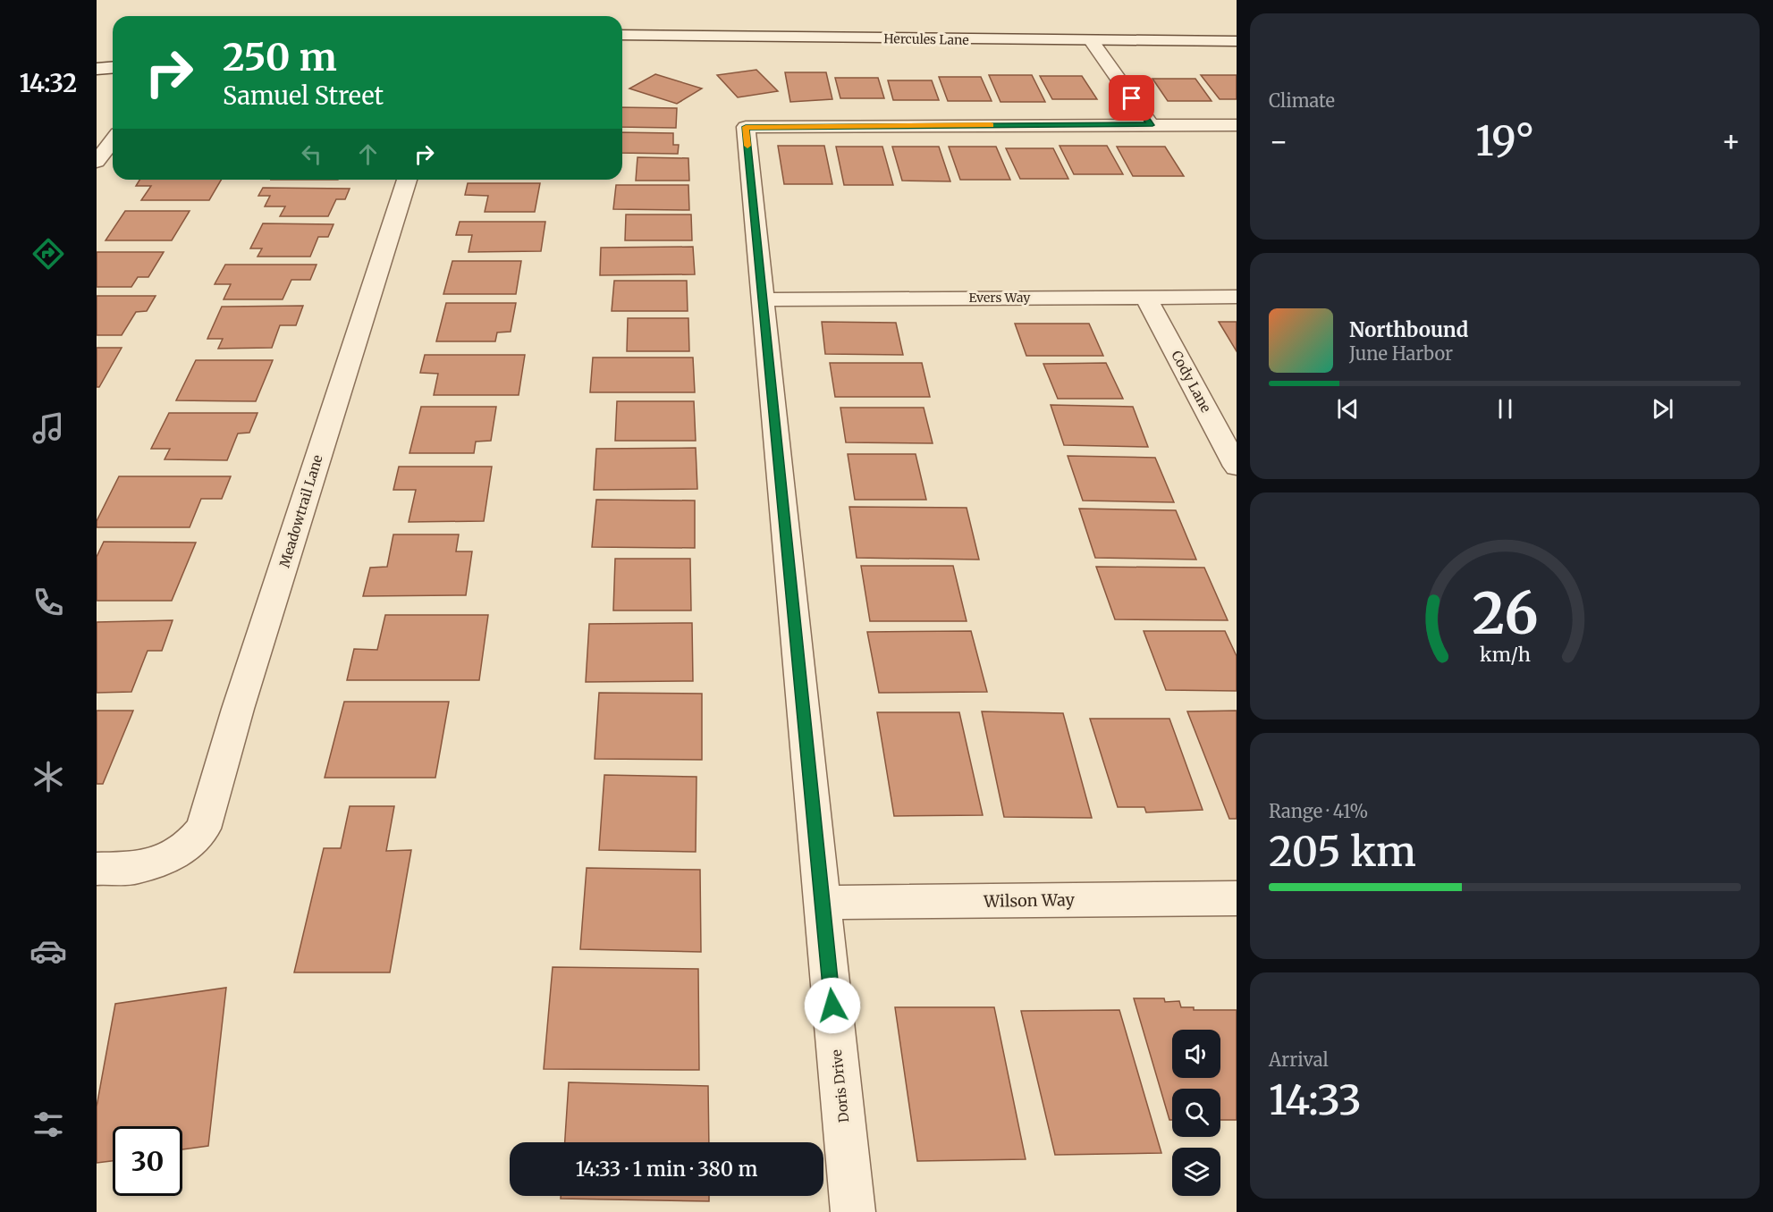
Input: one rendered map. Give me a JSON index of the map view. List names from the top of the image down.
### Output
{
  "streets": {
    "street": [
      "Hercules Lane",
      "Evers Way",
      "Cody Lane",
      "Meadowtrail Lane",
      "Wilson Way",
      "Doris Drive"
    ]
  },
  "crossings": [
    ["Evers Way", "Cody Lane"],
    ["Evers Way", "Doris Drive"],
    ["Wilson Way", "Doris Drive"]
  ],
  "page": {
    "tabs": "14:32",
    "tile": [
      "Climate",
      ["Range · 41%", "205 km"],
      ["Arrival", "14:33"]
    ],
    "turn": ["250 m", "Samuel Street"],
    "heat": ["−", "19°", "+"],
    "song": ["Northbound", "June Harbor"],
    "limit": "30",
    "trip": "14:33 · 1 min · 380 m",
    "gauge": ["26", "km/h"]
  }
}
